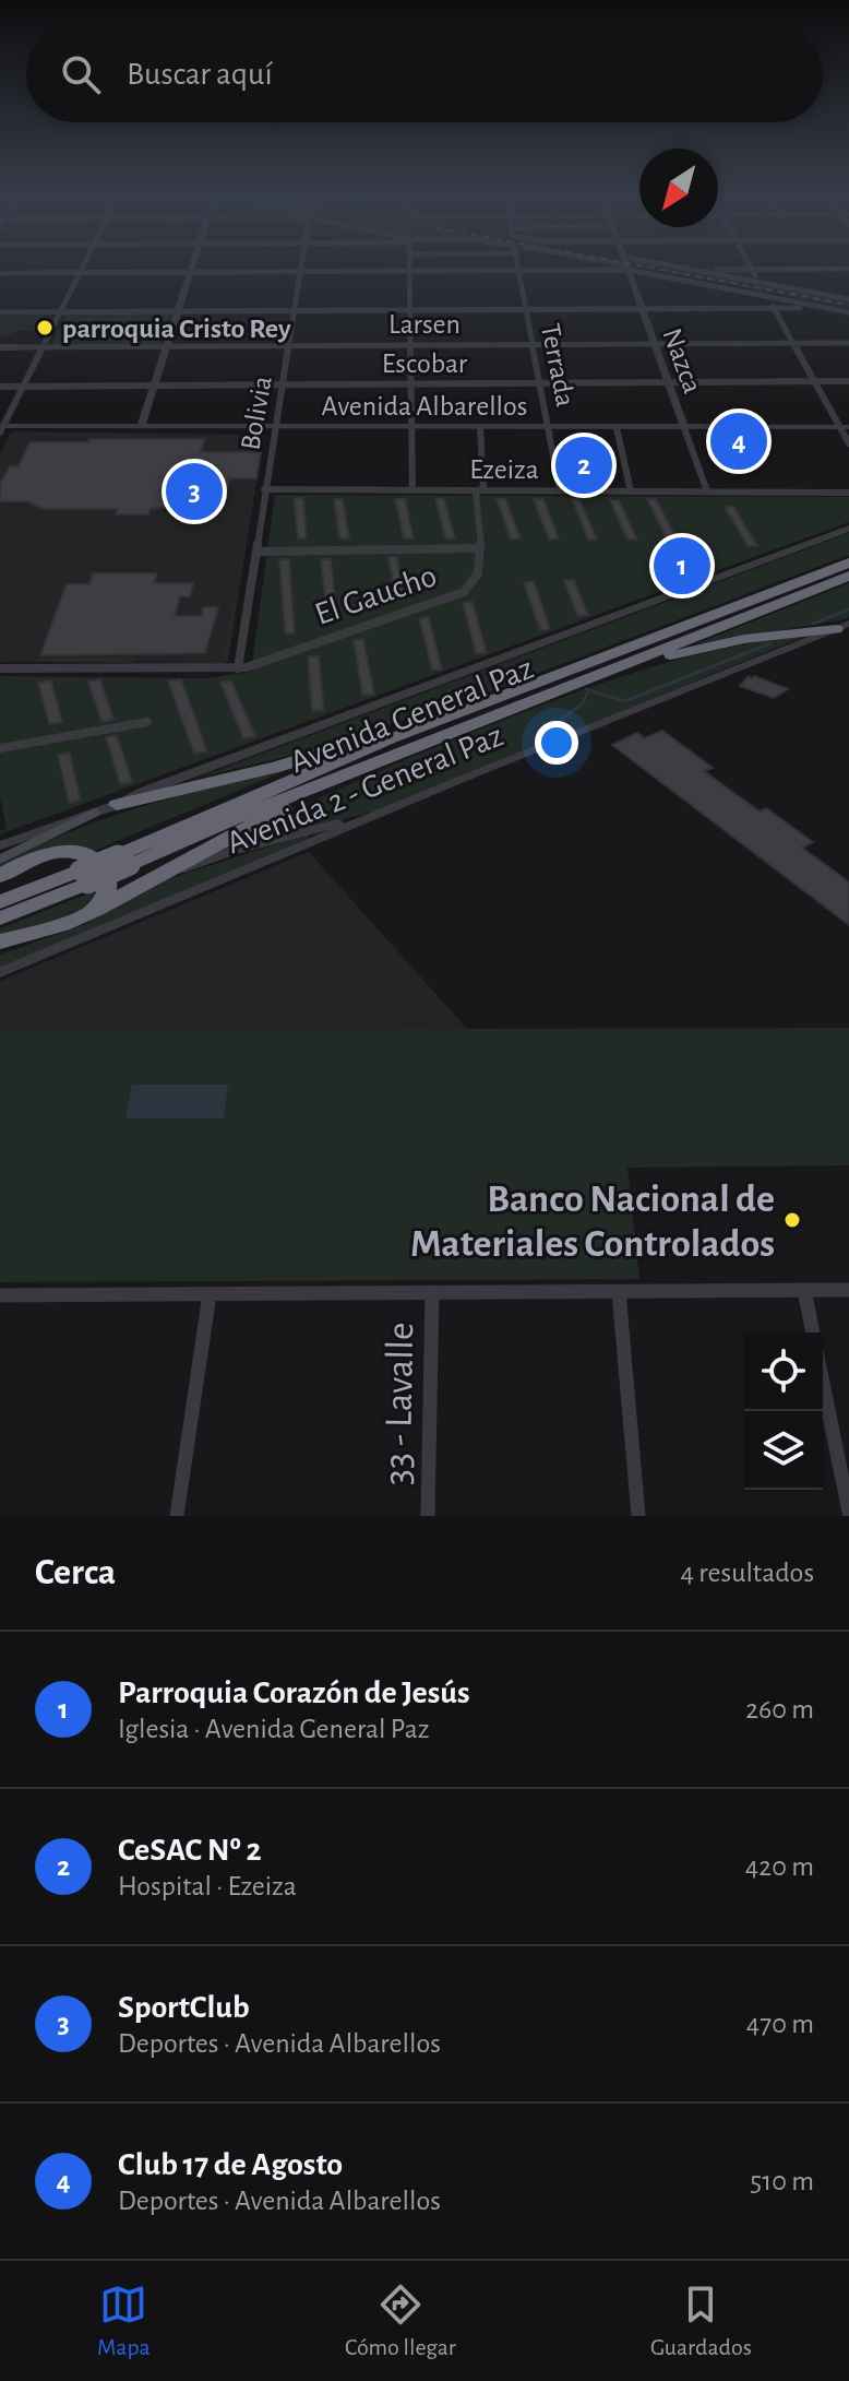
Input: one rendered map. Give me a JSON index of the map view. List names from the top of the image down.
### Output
{
  "streets": {
    "highway": ["Avenida General Paz"],
    "street": [
      "Larsen",
      "Nazca",
      "Escobar",
      "Terrada",
      "Avenida Albarellos",
      "Bolivia",
      "Ezeiza",
      "El Gaucho",
      "Avenida 2 - General Paz",
      "33 - Lavalle"
    ]
  },
  "crossings": [
    ["Larsen", "Nazca"],
    ["Larsen", "Terrada"],
    ["Larsen", "Bolivia"],
    ["Nazca", "Escobar"],
    ["Nazca", "Avenida Albarellos"],
    ["Nazca", "Ezeiza"],
    ["Escobar", "Terrada"],
    ["Escobar", "Bolivia"],
    ["Terrada", "Avenida Albarellos"],
    ["Terrada", "Ezeiza"],
    ["Avenida Albarellos", "Bolivia"],
    ["Avenida Albarellos", "El Gaucho"],
    ["Bolivia", "Ezeiza"],
    ["Bolivia", "El Gaucho"],
    ["Ezeiza", "El Gaucho"]
  ],
  "places": ["parroquia Cristo Rey", "Banco Nacional de Materiales Controlados"],
  "north": "bottom left",
  "page": {
    "search": "Buscar aquí",
    "pins": [
      "4",
      "2",
      "3",
      "1"
    ],
    "heading": ["Cerca", "4 resultados"],
    "list": [
      {
        "mark": "1",
        "name": "Parroquia Corazón de Jesús",
        "note": "Iglesia · Avenida General Paz",
        "value": "260 m"
      },
      {
        "mark": "2",
        "name": "CeSAC Nº 2",
        "note": "Hospital · Ezeiza",
        "value": "420 m"
      },
      {
        "mark": "3",
        "name": "SportClub",
        "note": "Deportes · Avenida Albarellos",
        "value": "470 m"
      },
      {
        "mark": "4",
        "name": "Club 17 de Agosto",
        "note": "Deportes · Avenida Albarellos",
        "value": "510 m"
      }
    ],
    "nav": ["Mapa", "Cómo llegar", "Guardados"]
  }
}
